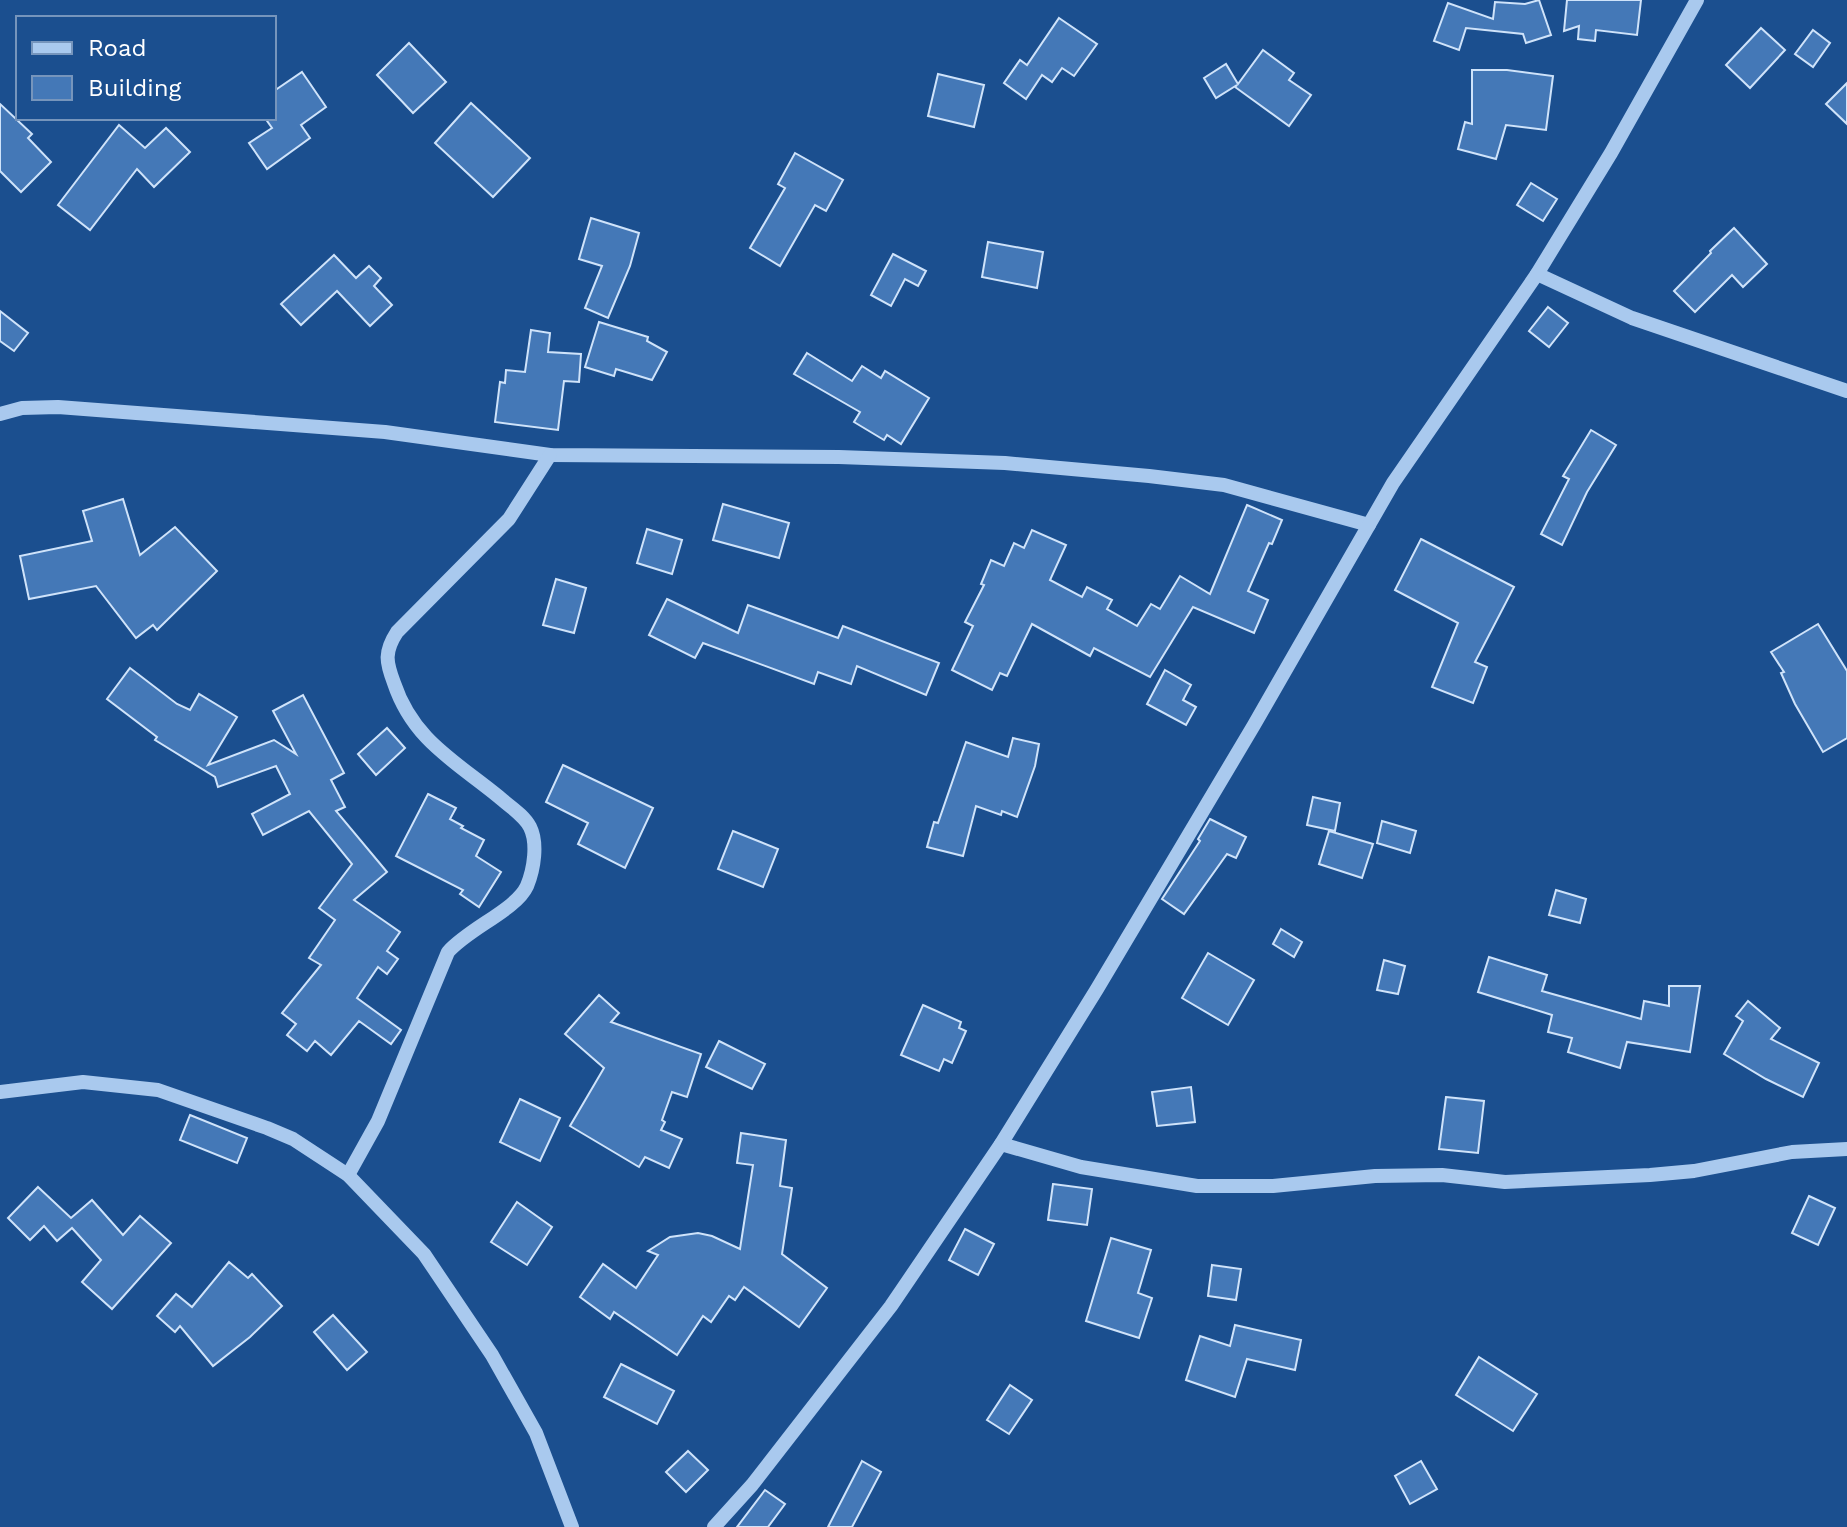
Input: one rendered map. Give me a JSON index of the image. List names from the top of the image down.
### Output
{
  "legend": ["Road", "Building"]
}
